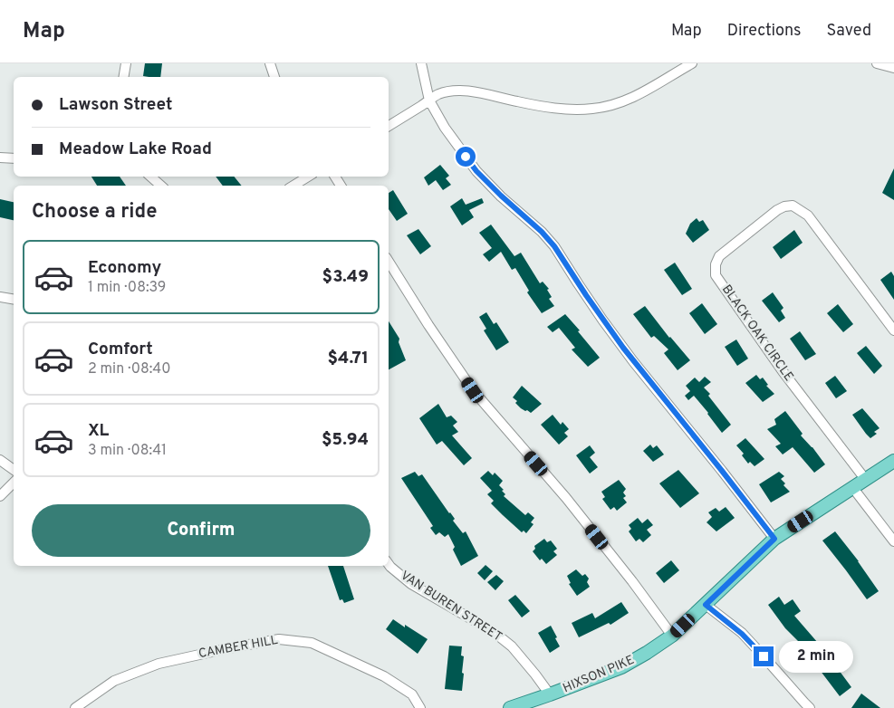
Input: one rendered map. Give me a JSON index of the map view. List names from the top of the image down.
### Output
{
  "streets": {
    "main road": ["HIXSON PIKE"],
    "street": ["BLACK OAK CIRCLE", "VAN BUREN STREET", "CAMBER HILL"]
  },
  "crossings": [
    ["BLACK OAK CIRCLE", "HIXSON PIKE"],
    ["VAN BUREN STREET", "HIXSON PIKE"]
  ],
  "page": {
    "header": "Map",
    "nav": ["Map", "Directions", "Saved"],
    "banner": ["Lawson Street", "Meadow Lake Road"],
    "heading": "Choose a ride",
    "list": [
      {
        "name": "Economy",
        "note": "1 min · 08:39",
        "value": "$3.49"
      },
      {
        "name": "Comfort",
        "note": "2 min · 08:40",
        "value": "$4.71"
      },
      {
        "name": "XL",
        "note": "3 min · 08:41",
        "value": "$5.94"
      }
    ],
    "buttons": "Confirm",
    "bubble": "2 min"
  }
}
